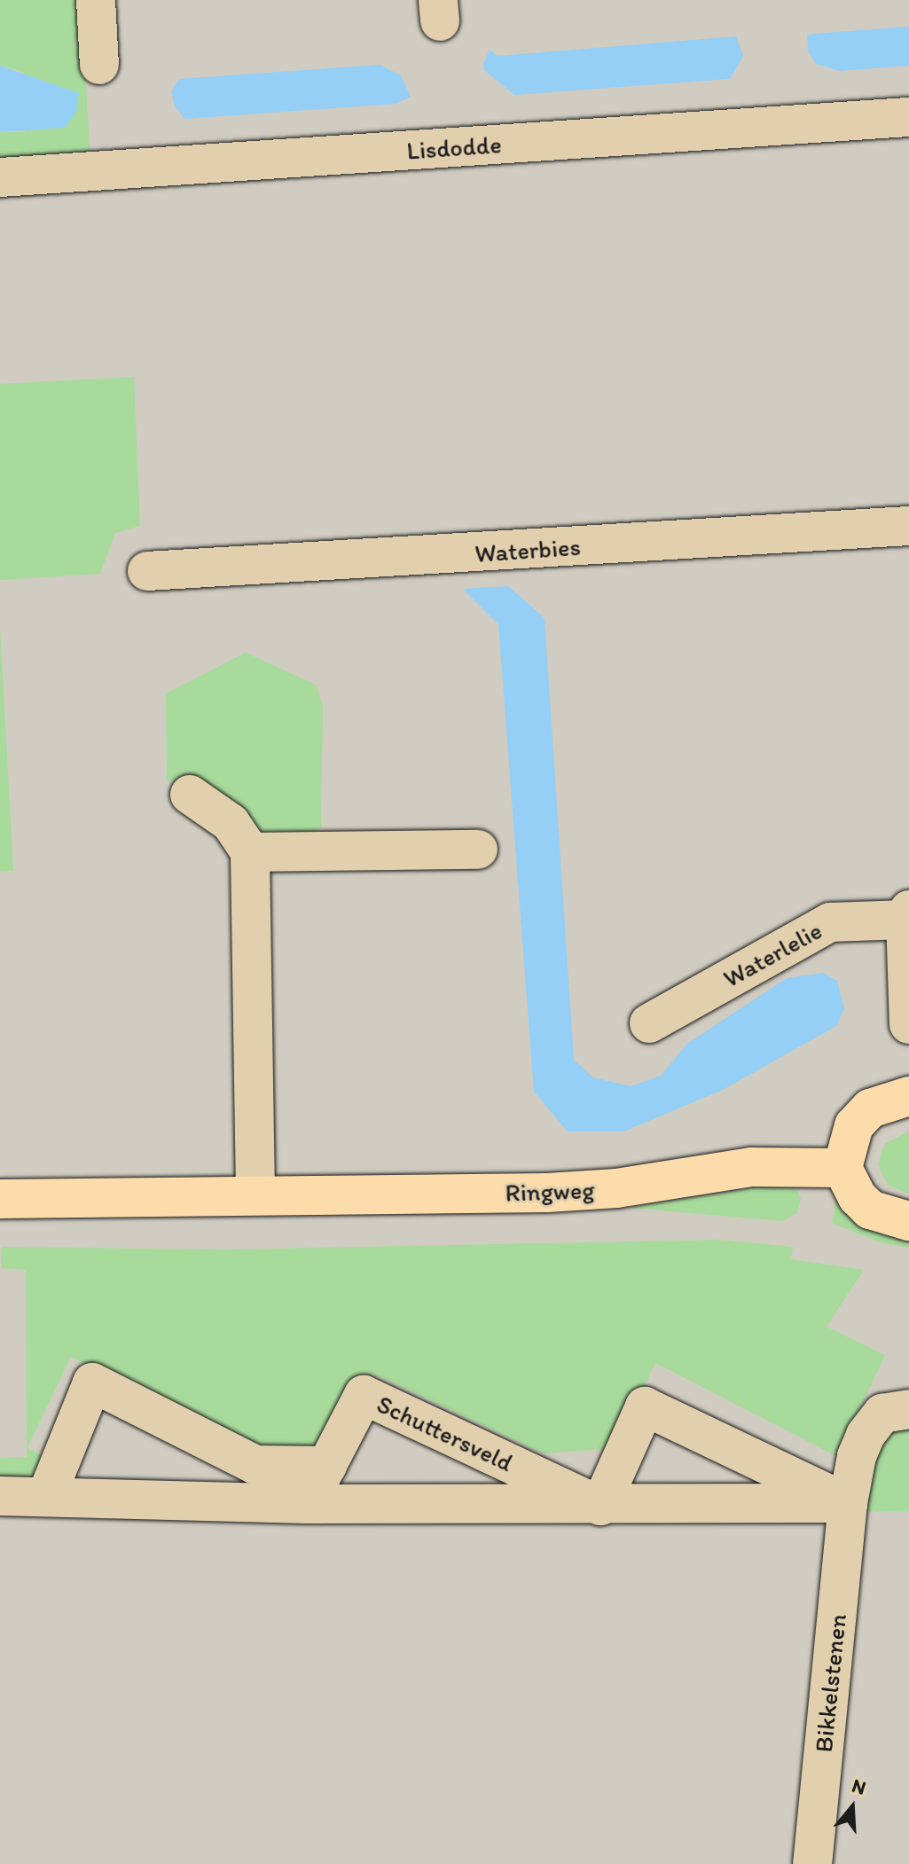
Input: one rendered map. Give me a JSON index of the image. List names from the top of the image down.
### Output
{
  "streets": {
    "main road": ["Ringweg"],
    "street": [
      "Lisdodde",
      "Waterbies",
      "Waterlelie",
      "Schuttersveld",
      "Bikkelstenen"
    ]
  },
  "crossings": [
    ["Schuttersveld", "Bikkelstenen"]
  ],
  "north": "top"
}
